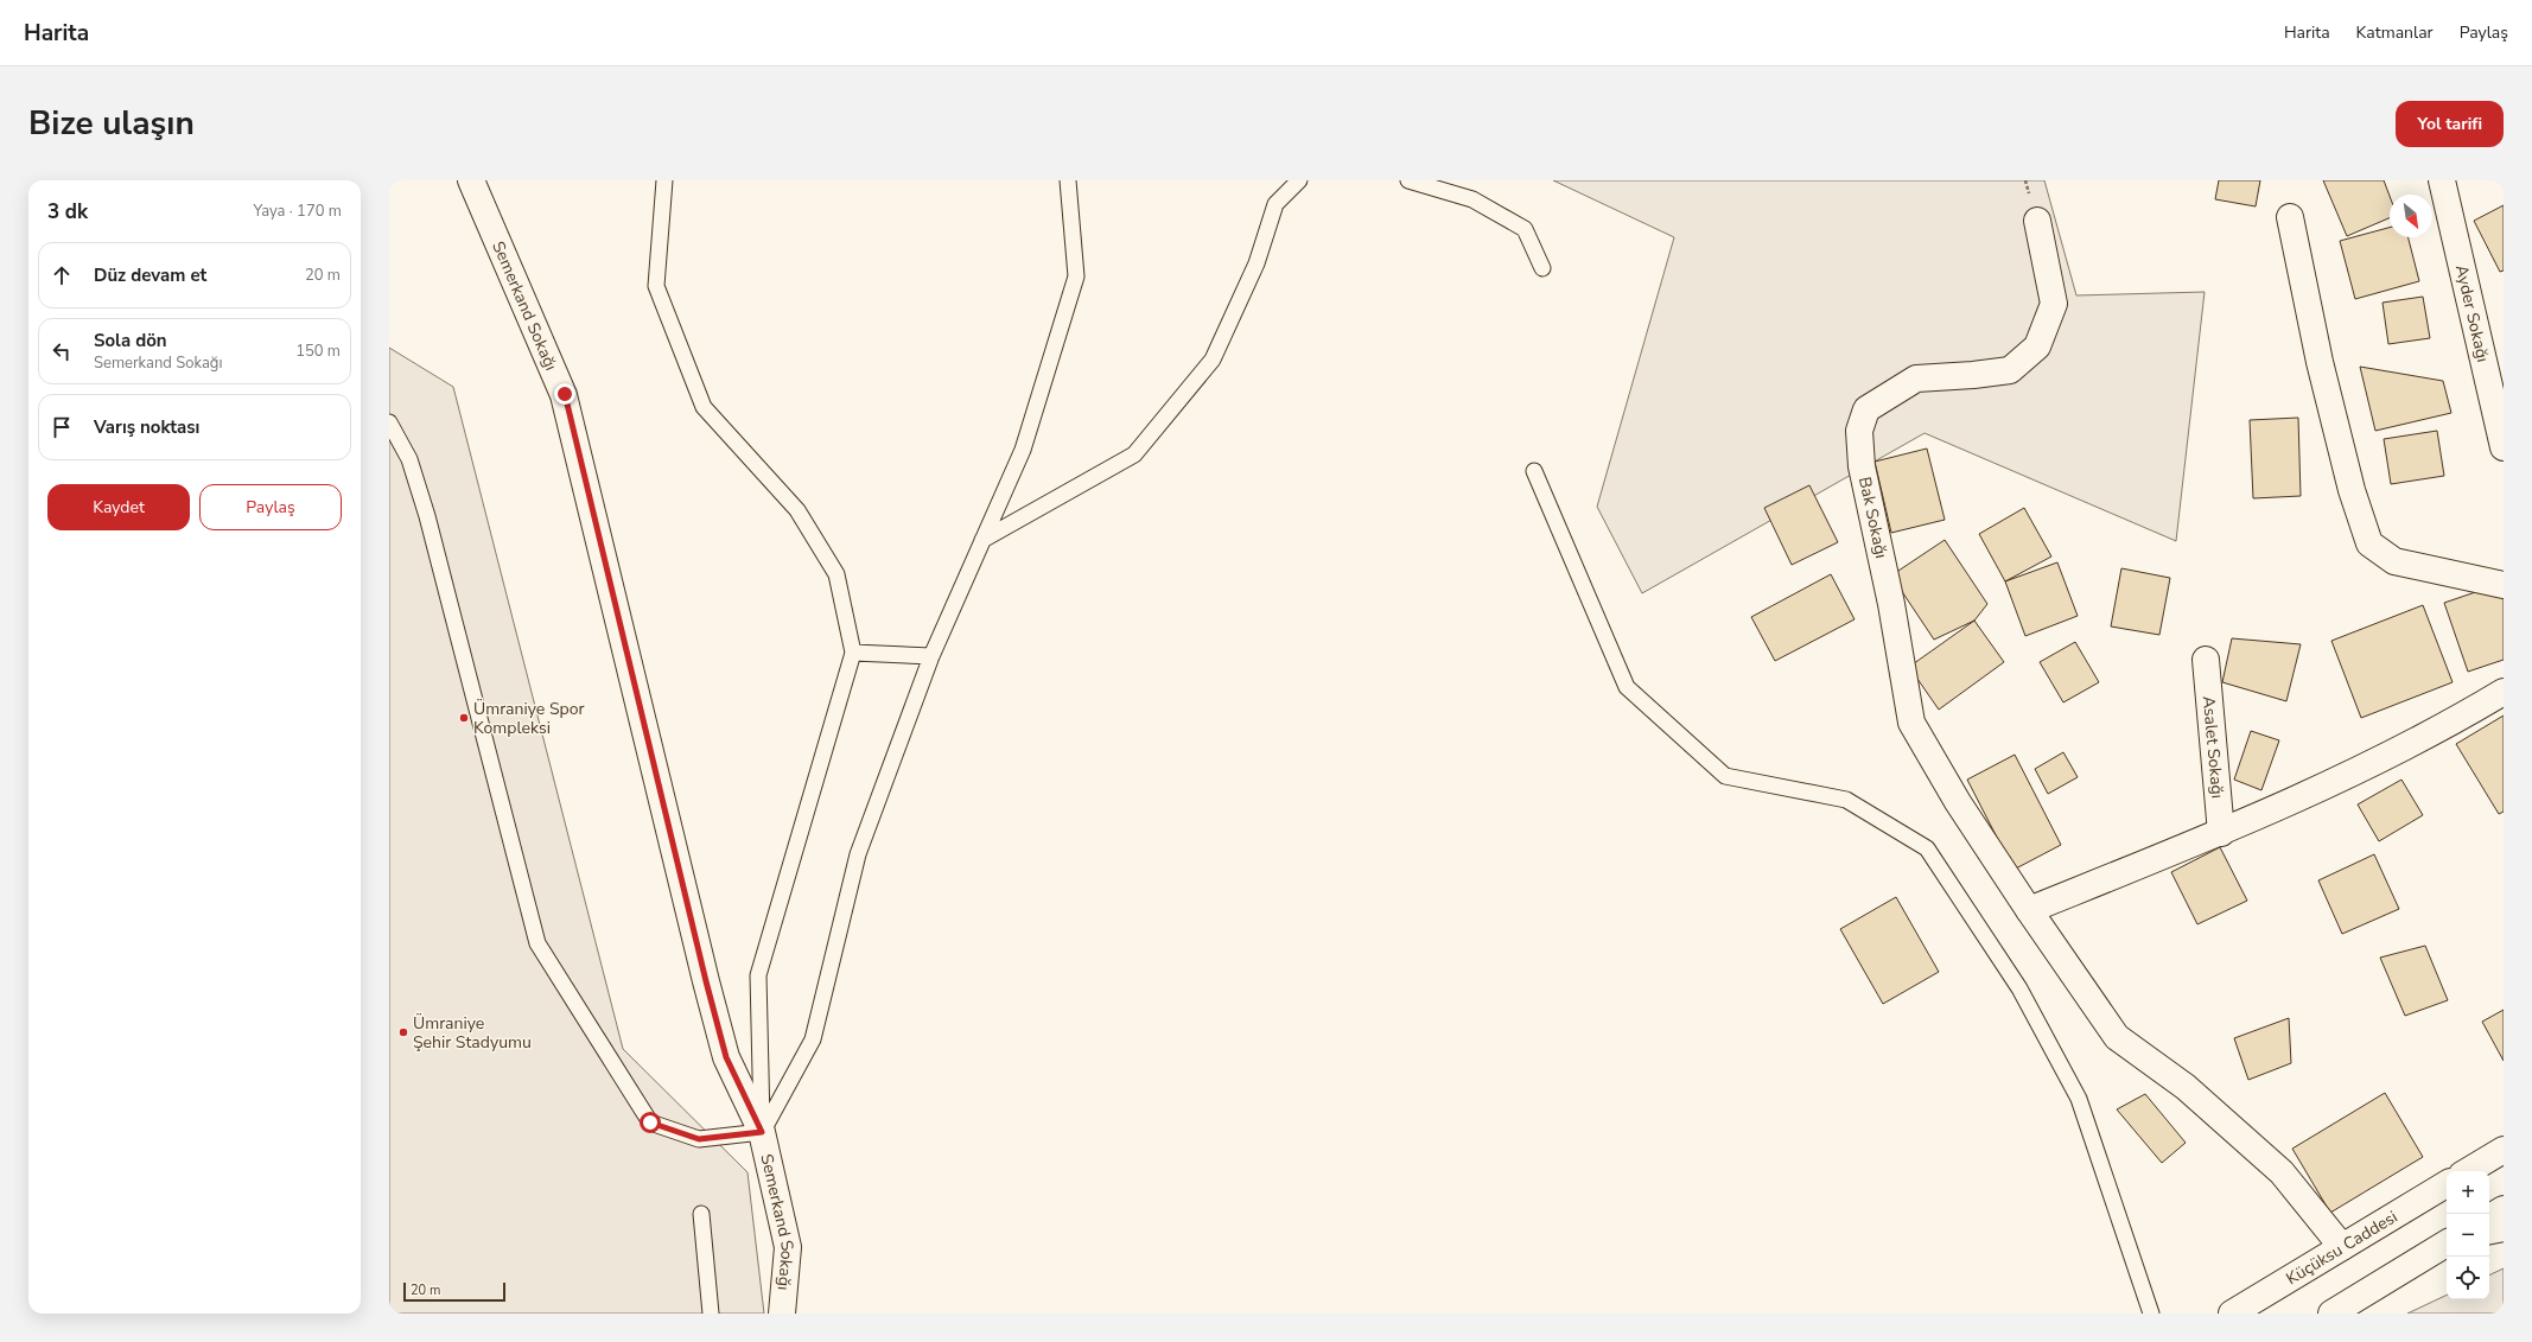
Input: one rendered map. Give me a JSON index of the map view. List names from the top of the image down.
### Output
{
  "streets": {
    "street": [
      "Semerkand Sokağı",
      "Ayder Sokağı",
      "Bak Sokağı",
      "Asalet Sokağı",
      "Küçüksu Caddesi"
    ]
  },
  "crossings": [
    ["Bak Sokağı", "Küçüksu Caddesi"]
  ],
  "places": ["Ümraniye Spor Kompleksi", "Ümraniye Şehir Stadyumu"],
  "scale_bar": "20 m",
  "north": "bottom right",
  "page": {
    "header": "Harita",
    "nav": ["Harita", "Katmanlar", "Paylaş"],
    "title": "Bize ulaşın",
    "buttons": [
      "Yol tarifi",
      ["Kaydet", "Paylaş"]
    ],
    "heading": ["3 dk", "Yaya · 170 m"],
    "list": [
      ["Düz devam et", "20 m"],
      ["Sola dön", "Semerkand Sokağı", "150 m"],
      "Varış noktası"
    ],
    "map_buttons": ["+", "−"],
    "scale": "20 m"
  }
}
